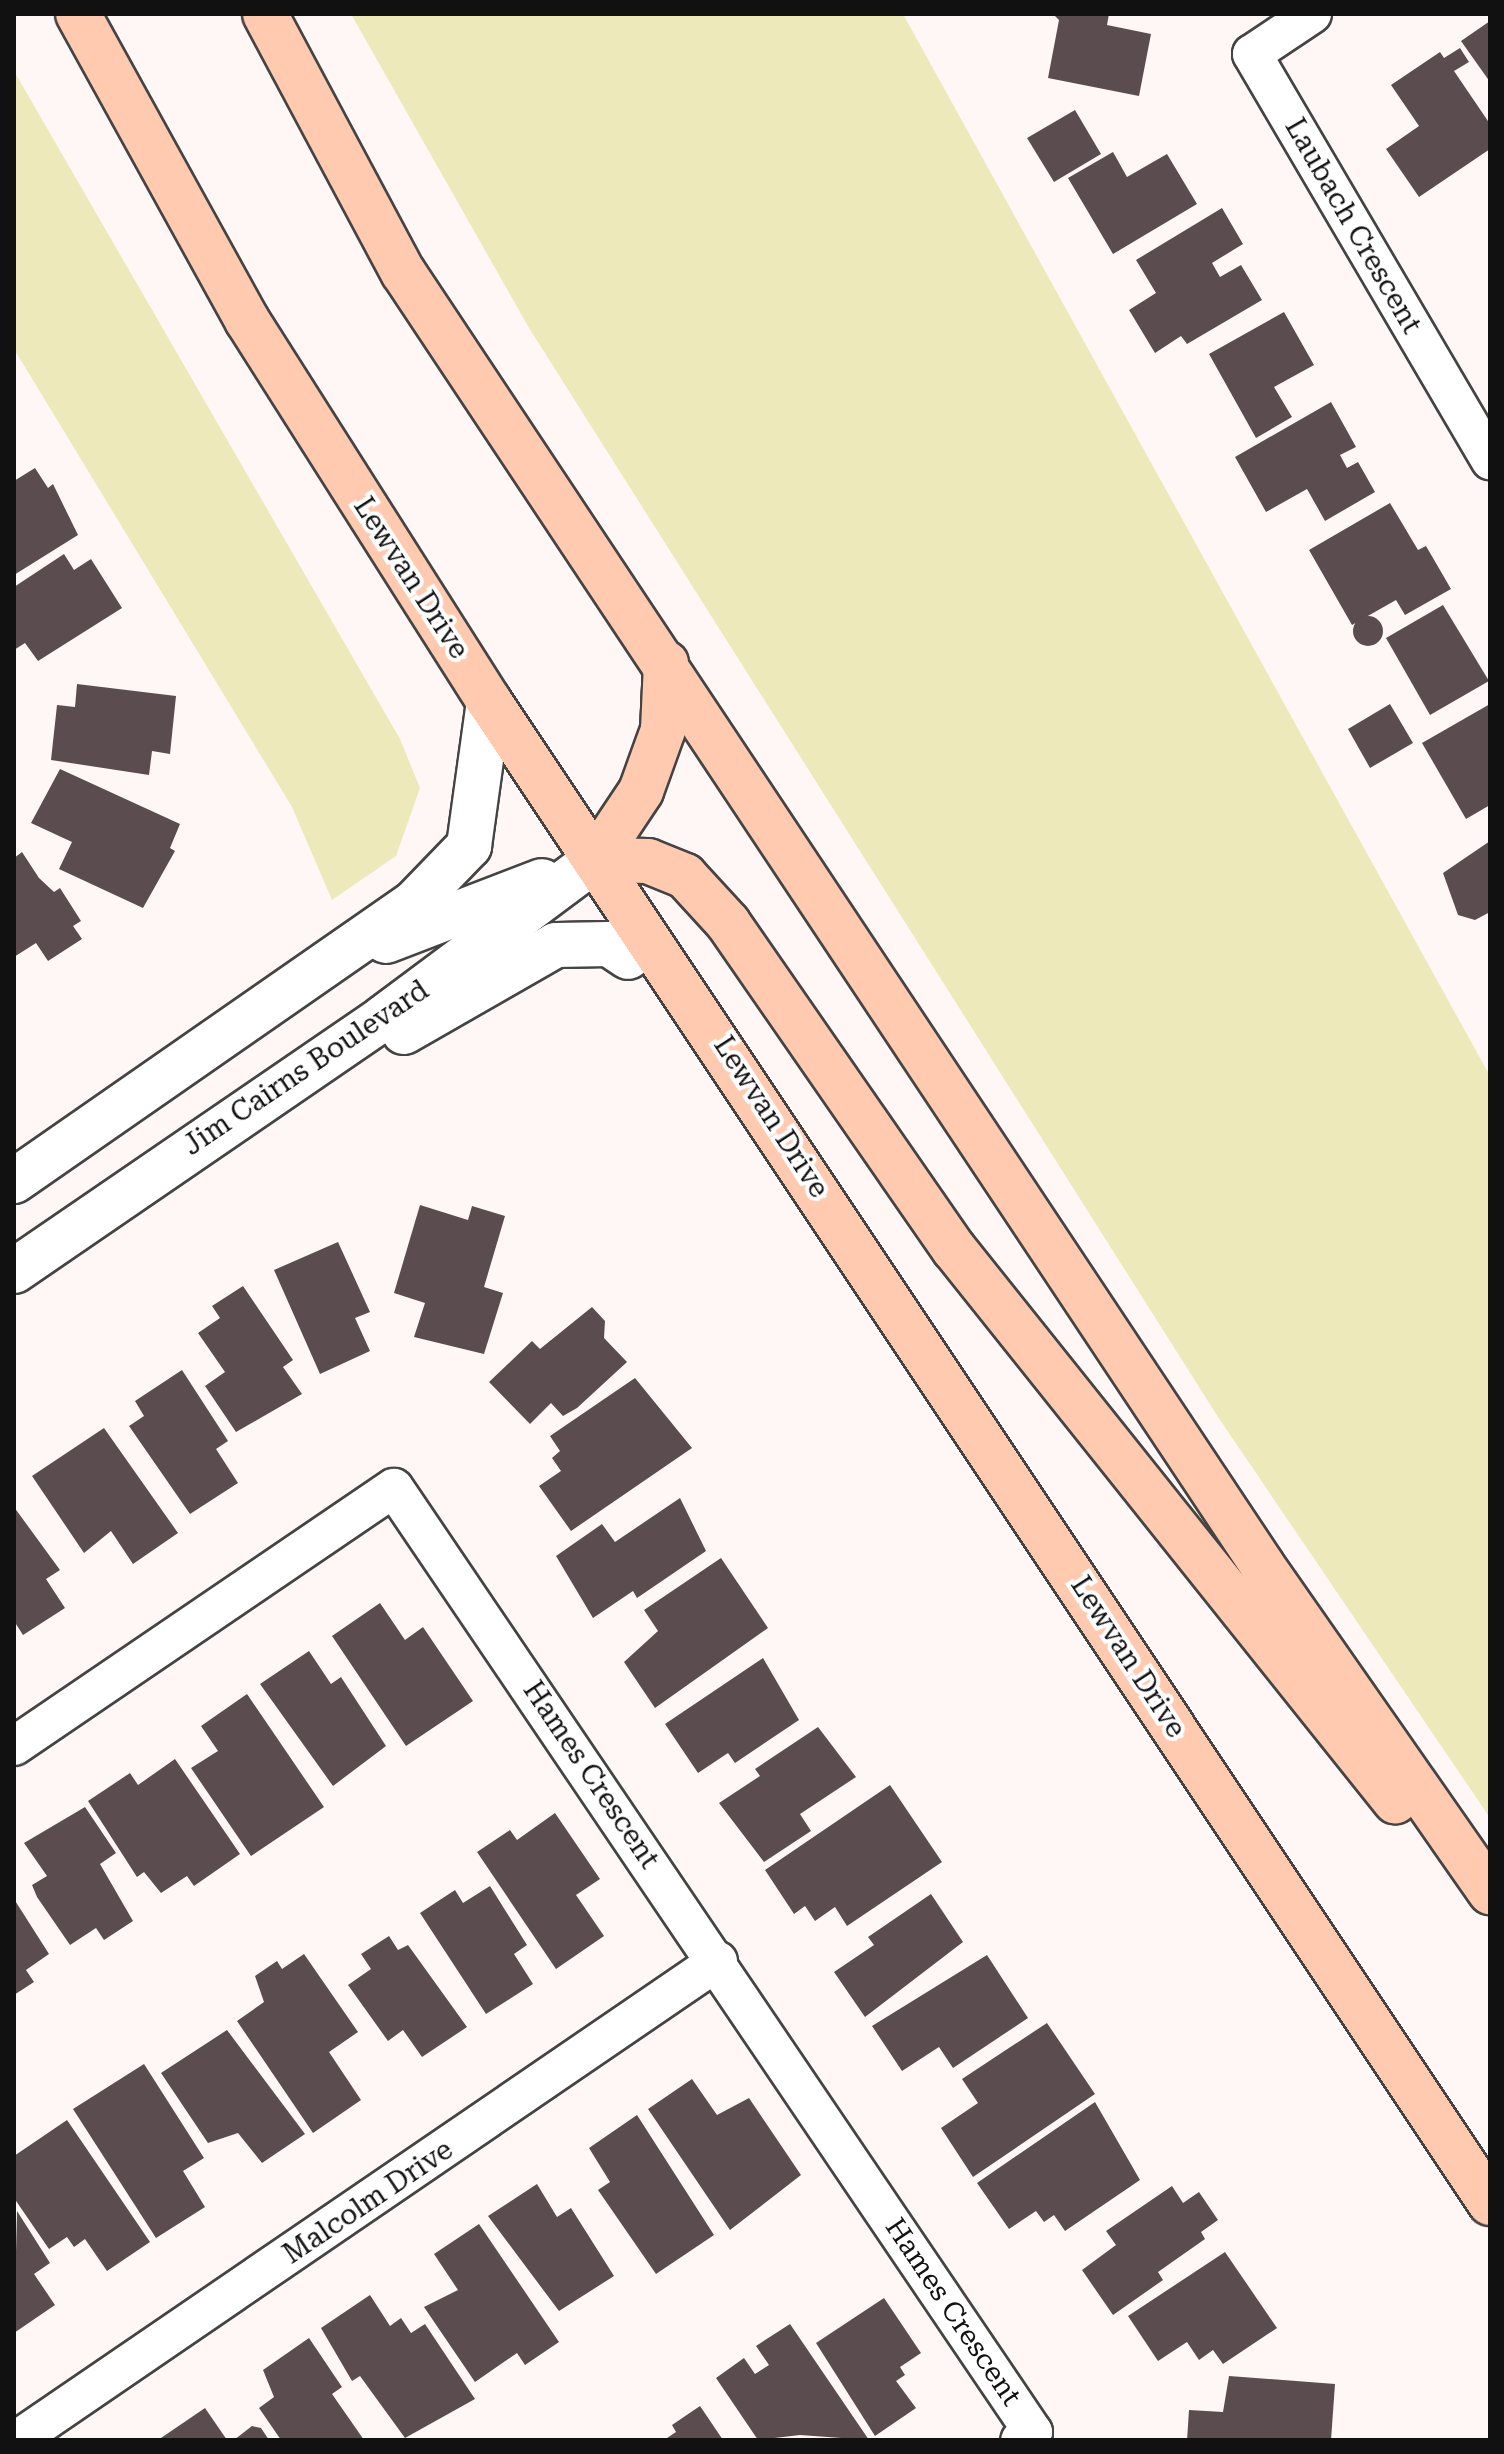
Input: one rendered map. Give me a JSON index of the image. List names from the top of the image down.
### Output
{
  "streets": {
    "main road": ["Lewvan Drive"],
    "street": [
      "Laubach Crescent",
      "Jim Cairns Boulevard",
      "Hames Crescent",
      "Malcolm Drive"
    ]
  },
  "crossings": [
    ["Lewvan Drive", "Jim Cairns Boulevard"],
    ["Hames Crescent", "Malcolm Drive"]
  ]
}
